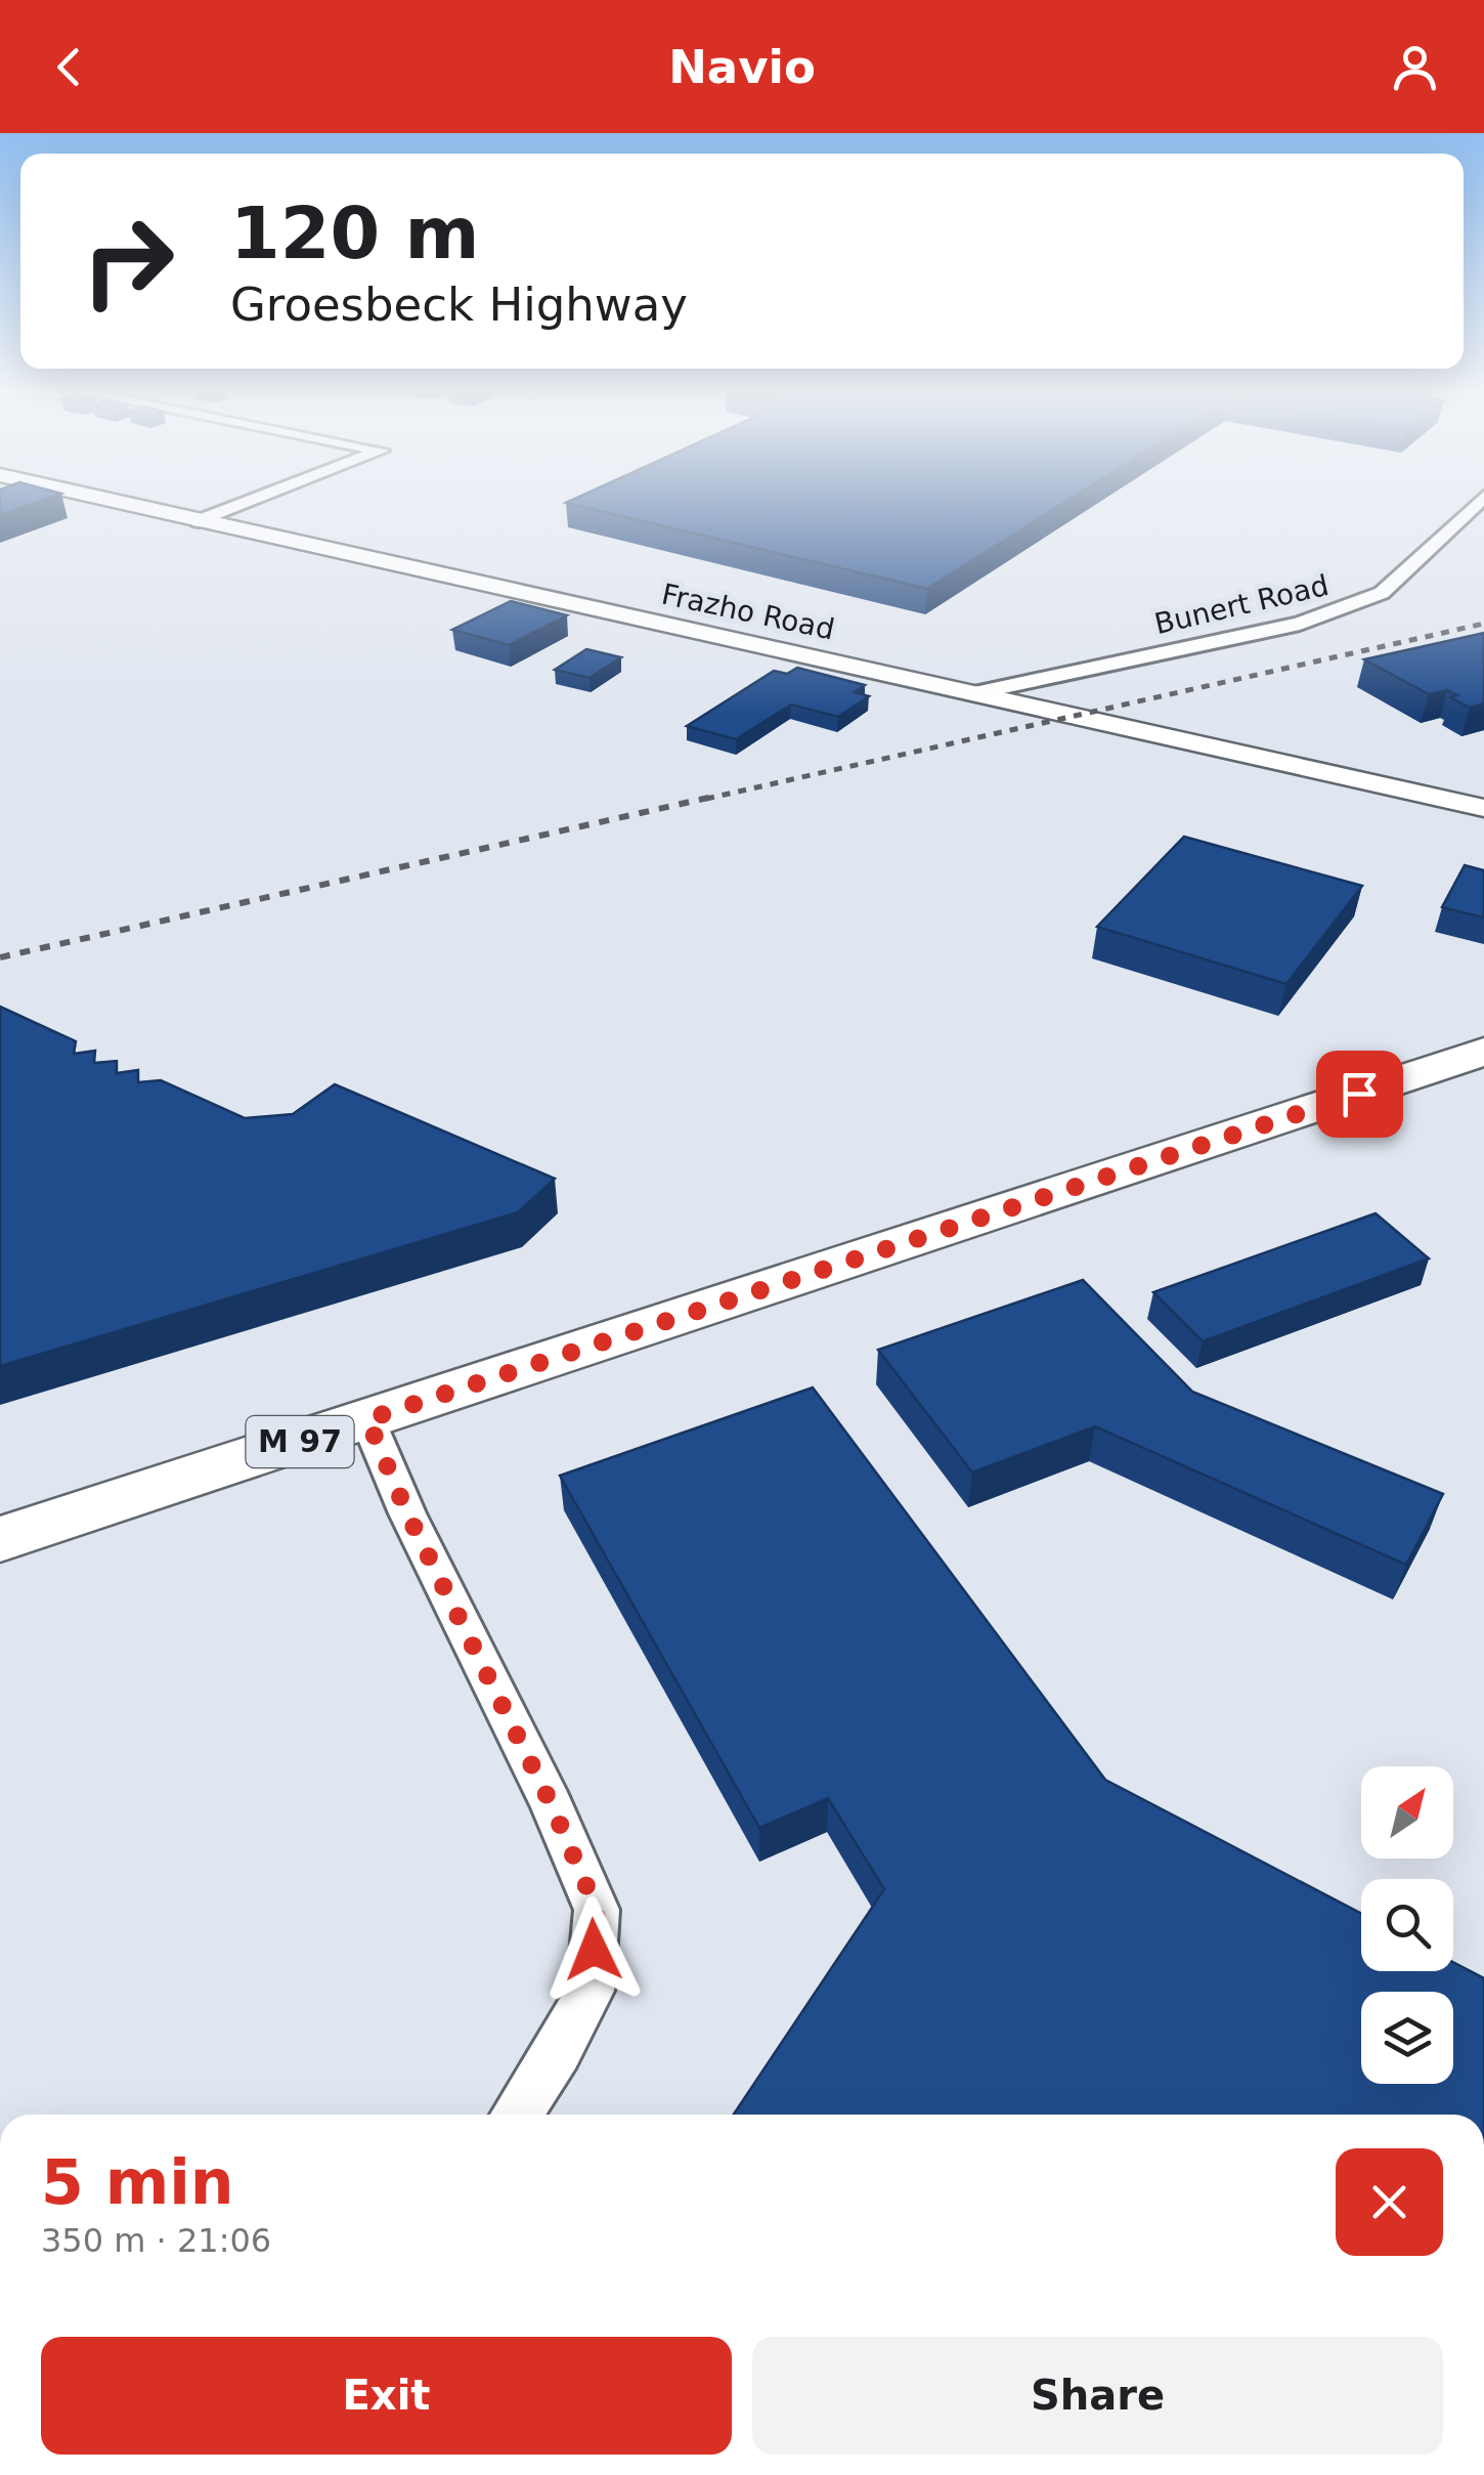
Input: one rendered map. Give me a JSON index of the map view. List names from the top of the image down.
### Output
{
  "streets": {
    "main road": ["M 97"],
    "street": ["Bunert Road", "Frazho Road"]
  },
  "crossings": [
    ["Bunert Road", "Frazho Road"]
  ],
  "north": "top right",
  "page": {
    "header": "Navio",
    "turn": ["120 m", "Groesbeck Highway"],
    "heading": ["5 min", "350 m · 21:06"],
    "buttons": ["Exit", "Share"]
  }
}
